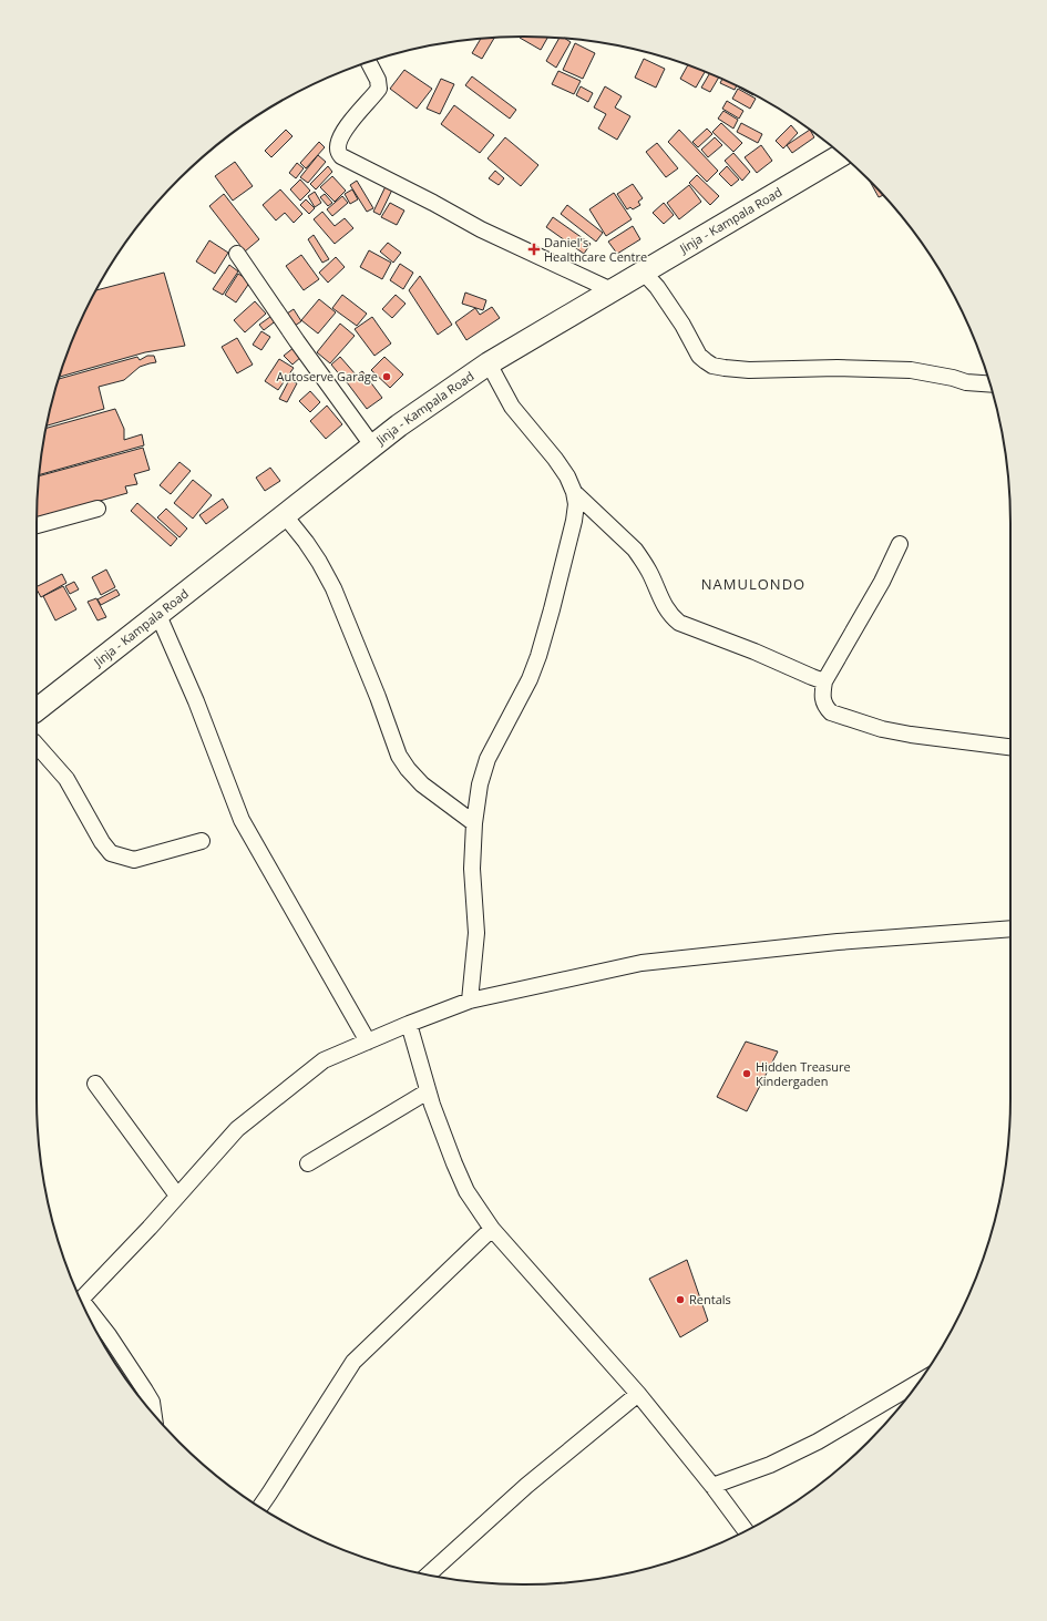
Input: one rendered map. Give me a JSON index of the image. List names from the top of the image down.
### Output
{
  "streets": {
    "highway": ["Jinja - Kampala Road"]
  },
  "districts": ["NAMULONDO"],
  "places": {
    "health": ["Daniel's Healthcare Centre"],
    "other": ["Autoserve Garage", "Hidden Treasure Kindergaden", "Rentals"]
  }
}
